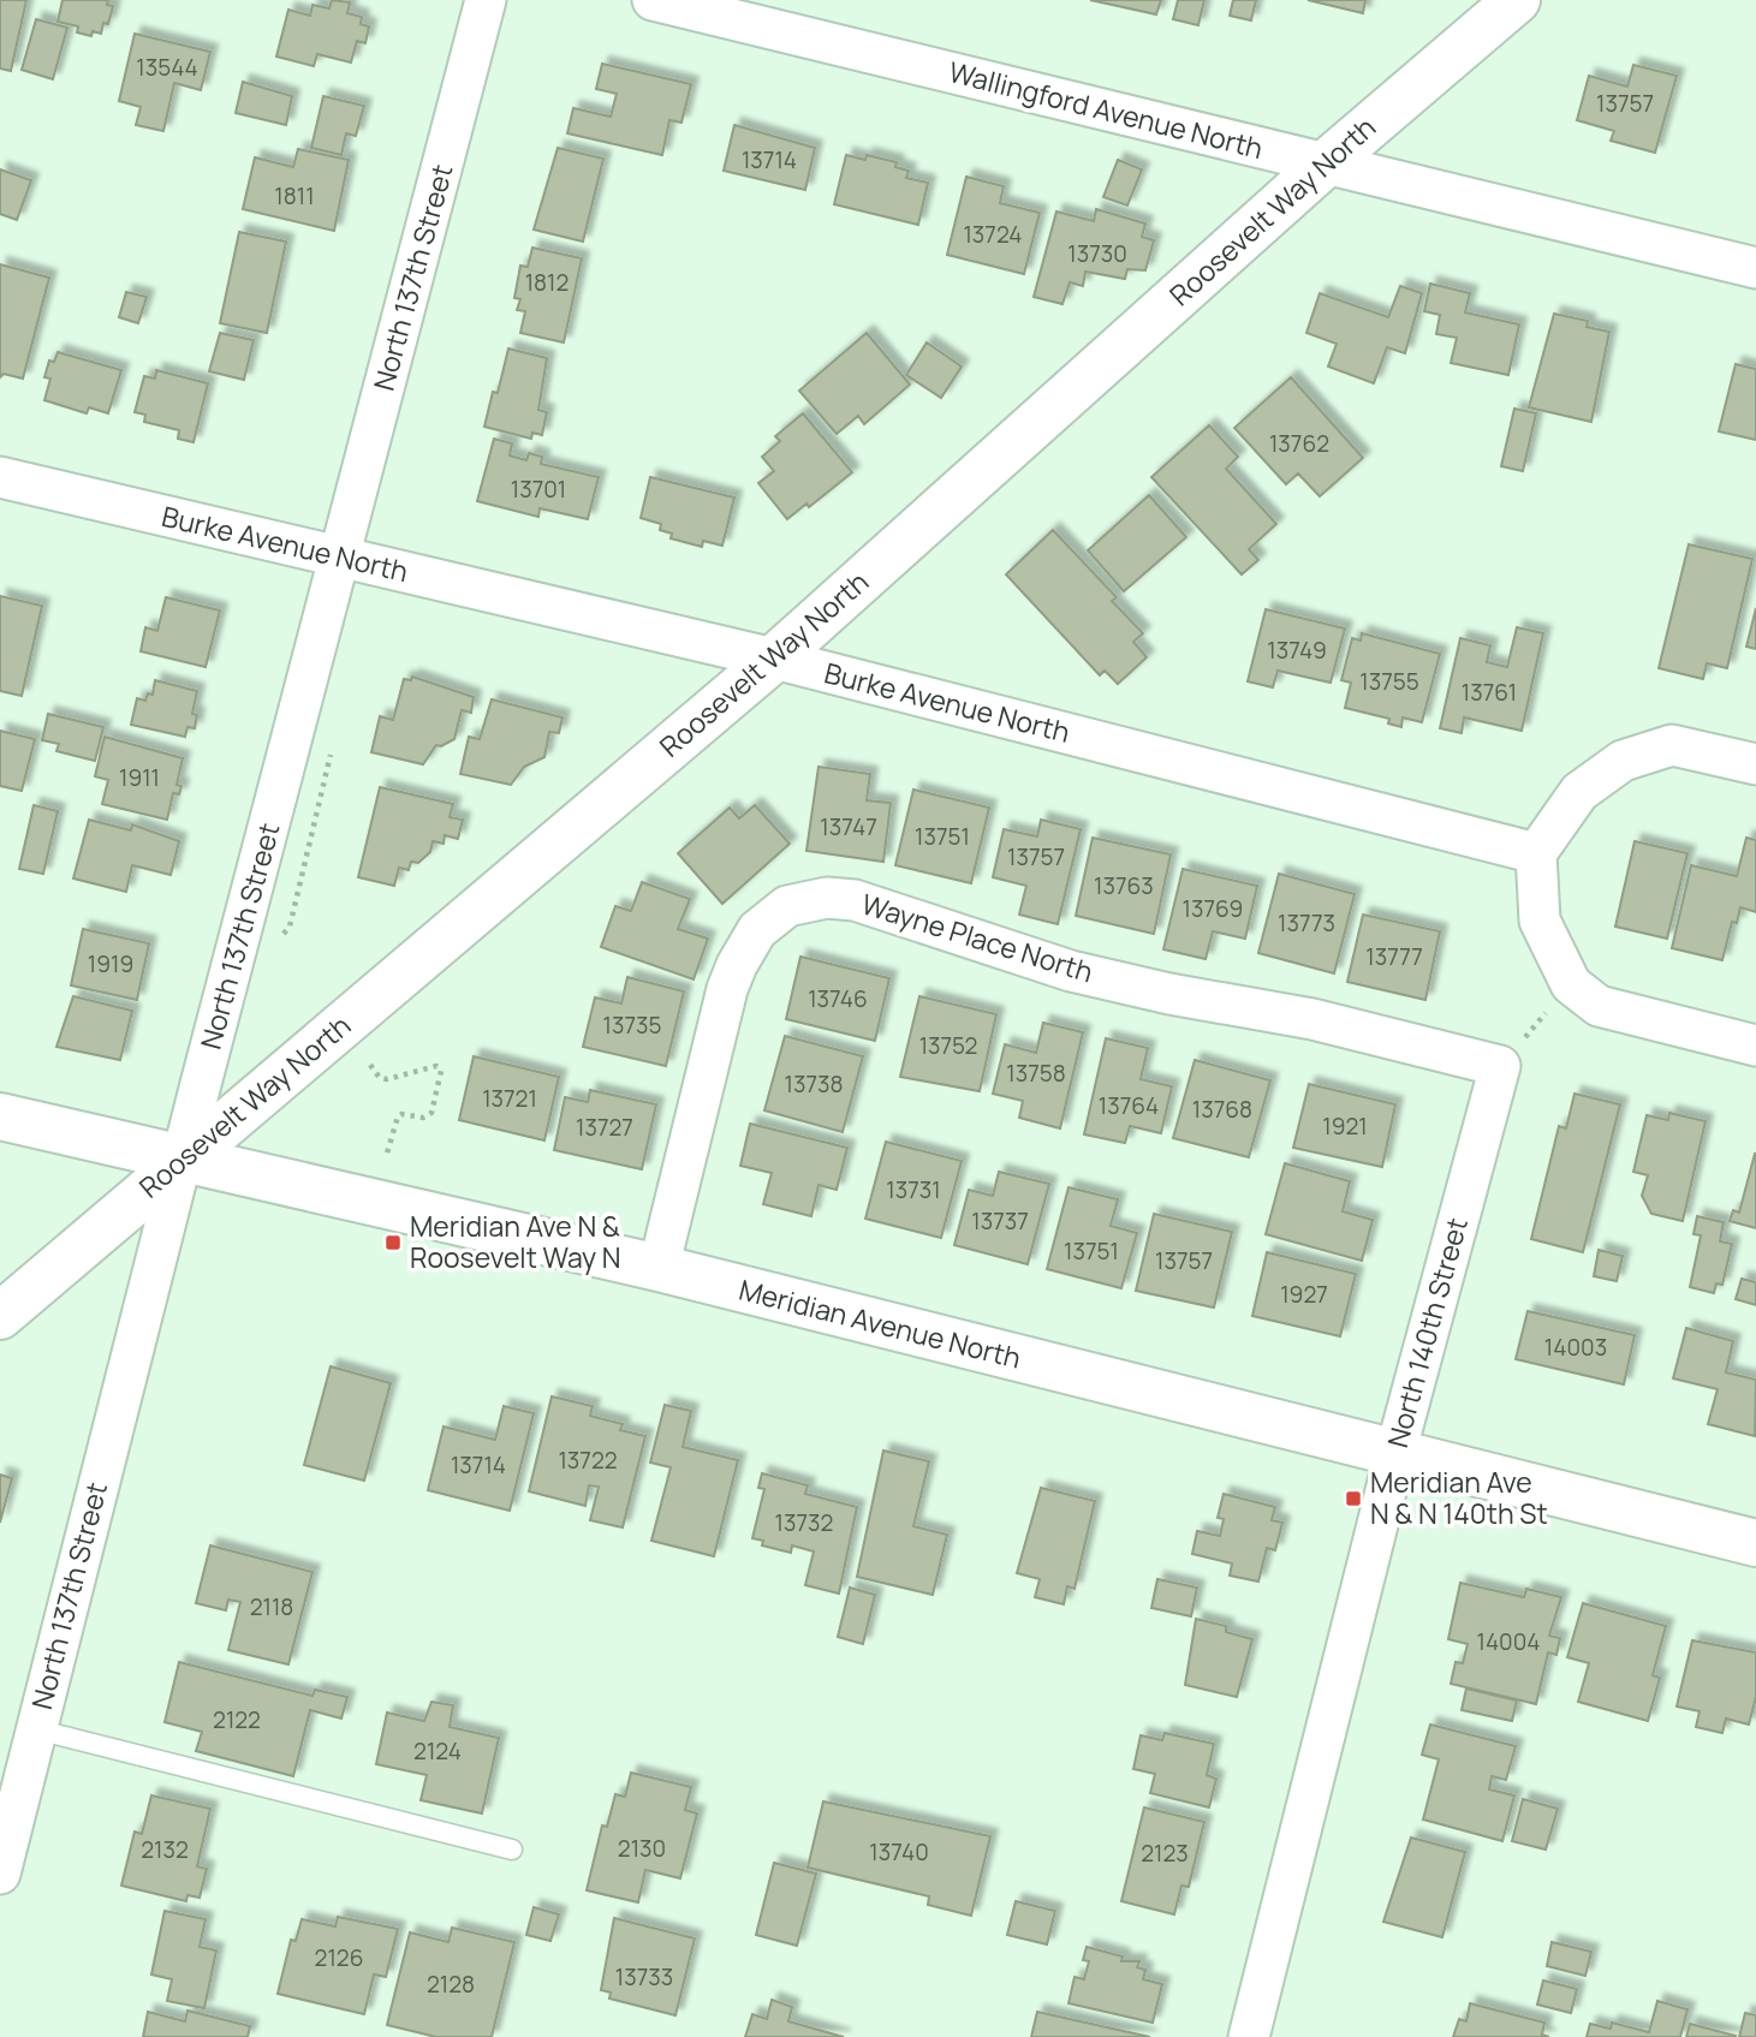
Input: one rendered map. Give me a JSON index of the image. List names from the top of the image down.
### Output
{
  "streets": {
    "street": [
      "Wallingford Avenue North",
      "Roosevelt Way North",
      "North 137th Street",
      "Burke Avenue North",
      "Wayne Place North",
      "Meridian Avenue North",
      "North 140th Street"
    ]
  },
  "crossings": [
    ["Wallingford Avenue North", "Roosevelt Way North"],
    ["Roosevelt Way North", "North 137th Street"],
    ["Roosevelt Way North", "Burke Avenue North"],
    ["Roosevelt Way North", "Meridian Avenue North"],
    ["North 137th Street", "Burke Avenue North"],
    ["North 137th Street", "Meridian Avenue North"],
    ["Wayne Place North", "Meridian Avenue North"],
    ["Wayne Place North", "North 140th Street"],
    ["Meridian Avenue North", "North 140th Street"]
  ],
  "places": {
    "transit": ["Meridian Ave N & Roosevelt Way N", "Meridian Ave N & N 140th St"]
  },
  "house_numbers": [
    "13544",
    "13757",
    "13714",
    "1811",
    "13724",
    "13730",
    "1812",
    "13762",
    "13701",
    "13749",
    "13755",
    "13761",
    "1911",
    "13747",
    "13751",
    "13757",
    "13763",
    "13769",
    "13773",
    "13777",
    "1919",
    "13746",
    "13735",
    "13752",
    "13758",
    "13738",
    "13721",
    "13764",
    "13768",
    "1921",
    "13727",
    "13731",
    "13737",
    "13751",
    "13757",
    "1927",
    "14003",
    "13722",
    "13714",
    "13732",
    "2118",
    "14004",
    "2122",
    "2124",
    "2130",
    "2132",
    "13740",
    "2123",
    "2126",
    "13733",
    "2128"
  ]
}
